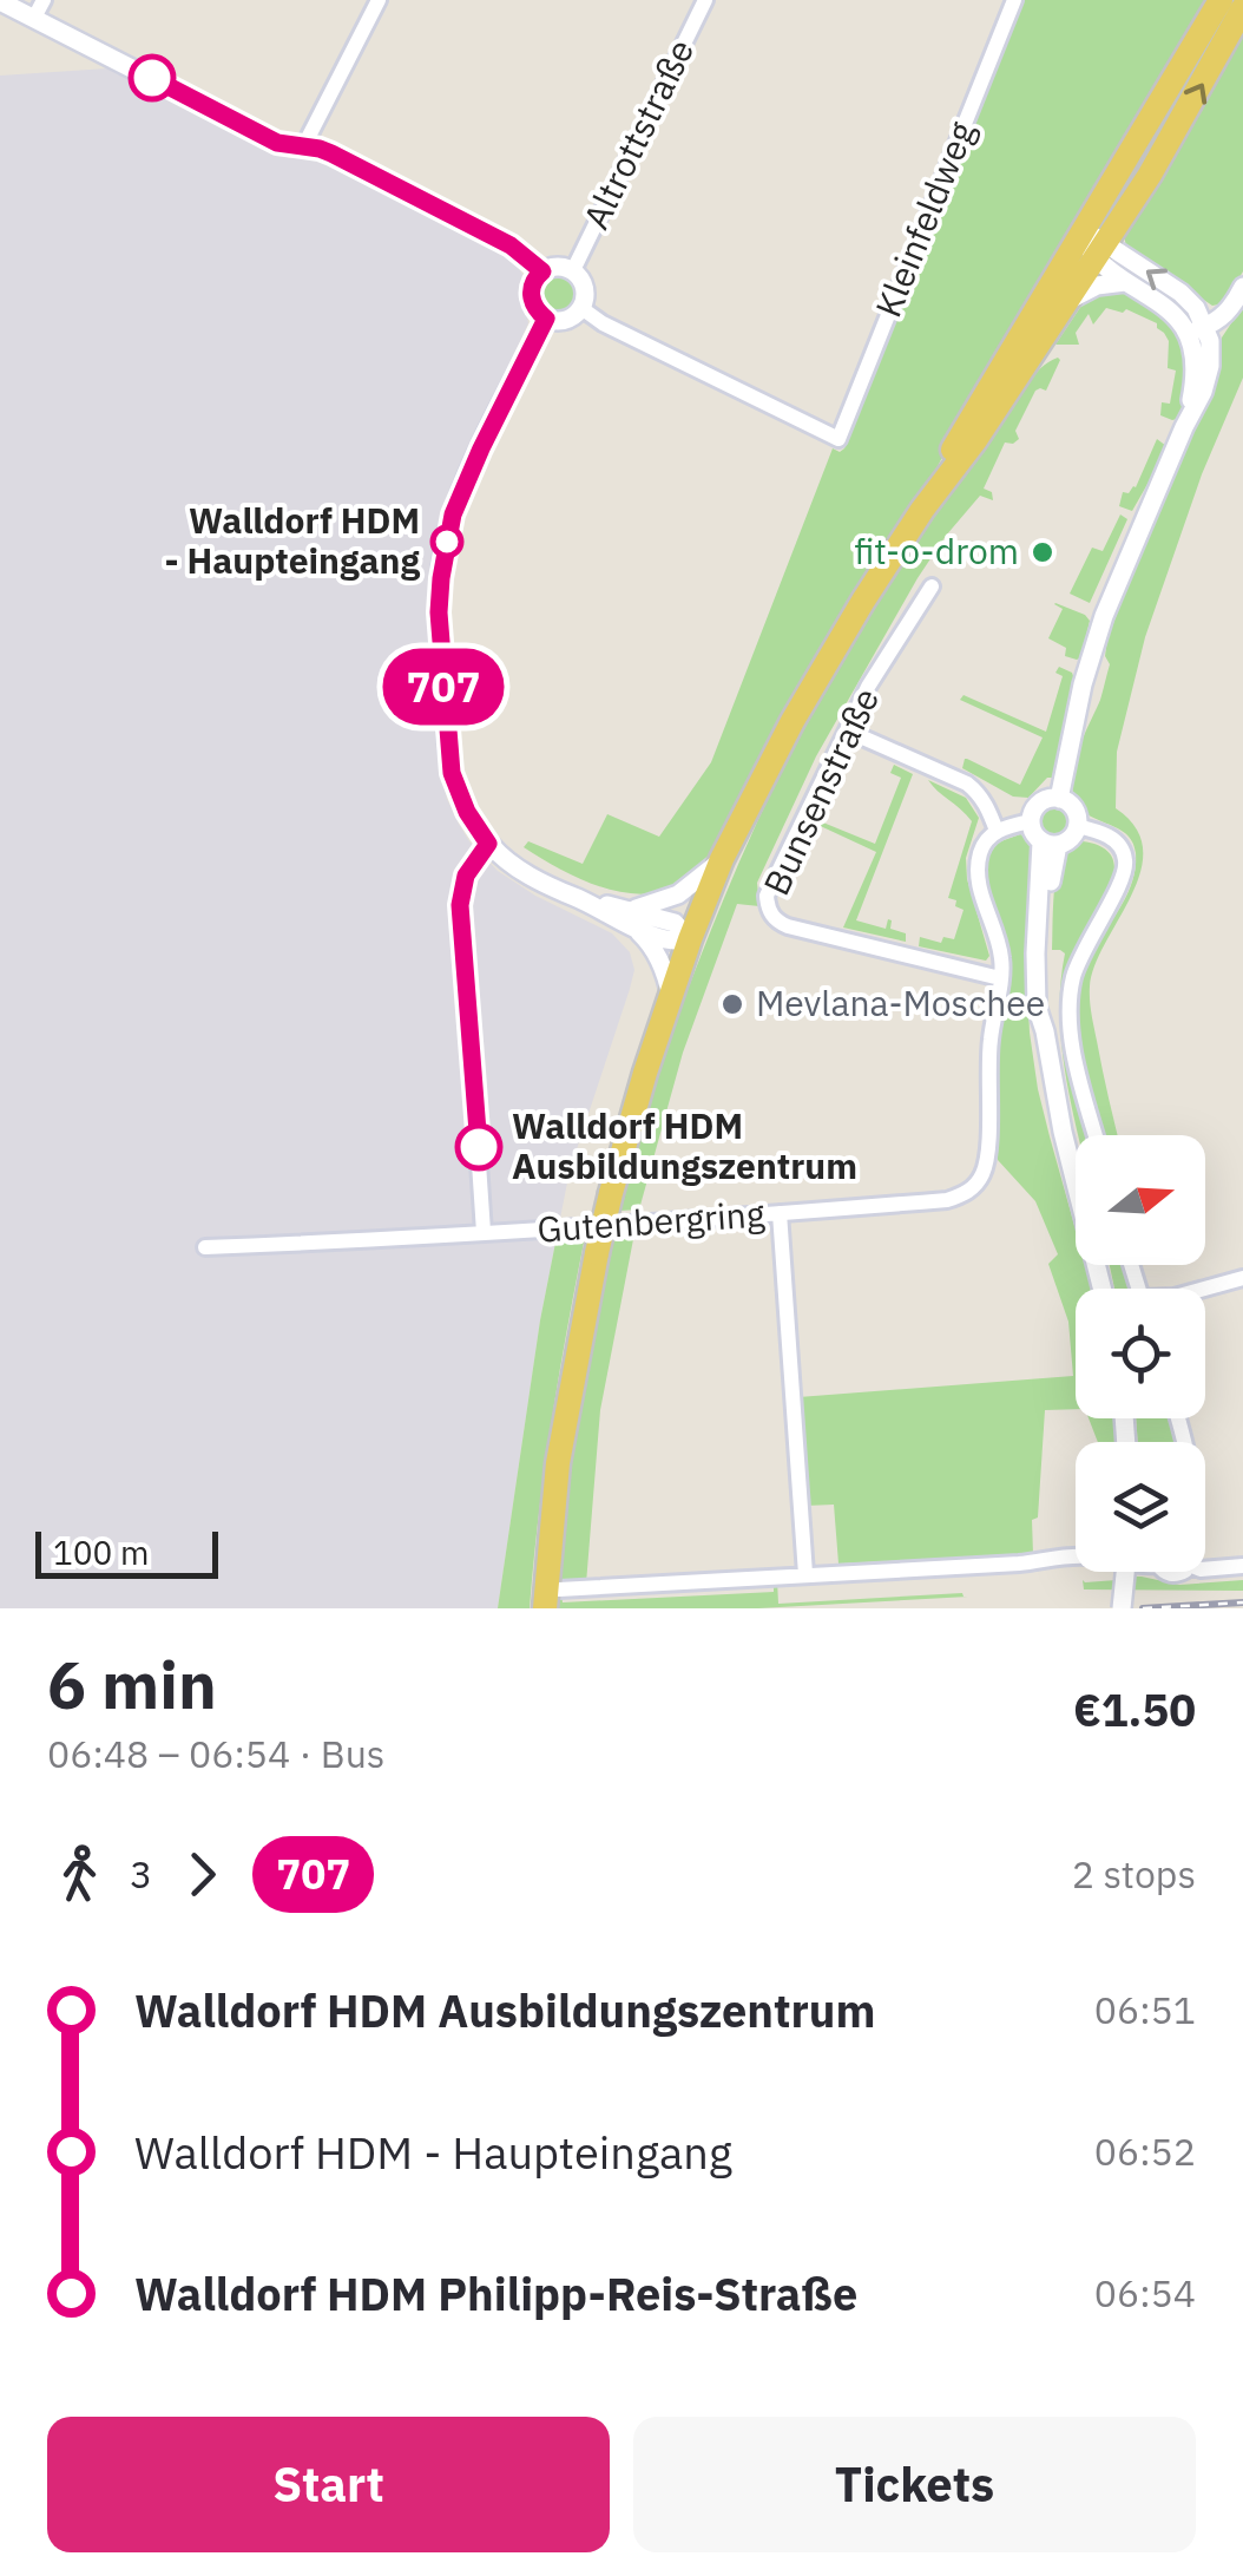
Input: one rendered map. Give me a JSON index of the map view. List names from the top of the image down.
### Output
{
  "streets": {
    "street": [
      "Altrottstraße",
      "Kleinfeldweg",
      "Bunsenstraße",
      "Gutenbergring"
    ]
  },
  "crossings": [
    ["Altrottstraße", "Kleinfeldweg"],
    ["Bunsenstraße", "Gutenbergring"]
  ],
  "places": [
    "Walldorf HDM - Haupteingang",
    "fit-o-drom",
    "Mevlana-Moschee",
    "Walldorf HDM Ausbildungszentrum"
  ],
  "lines": ["bus line 707"],
  "scale_bar": "100 m",
  "north": "right",
  "page": {
    "on_map": "707",
    "scale": "100 m",
    "heading": ["6 min", "06:48 – 06:54 · Bus", "€1.50"],
    "legs": ["3", "707", "2 stops"],
    "list": [
      {
        "name": "Walldorf HDM Ausbildungszentrum",
        "value": "06:51"
      },
      {
        "name": "Walldorf HDM - Haupteingang",
        "value": "06:52"
      },
      {
        "name": "Walldorf HDM Philipp-Reis-Straße",
        "value": "06:54"
      }
    ],
    "buttons": ["Start", "Tickets"]
  }
}
